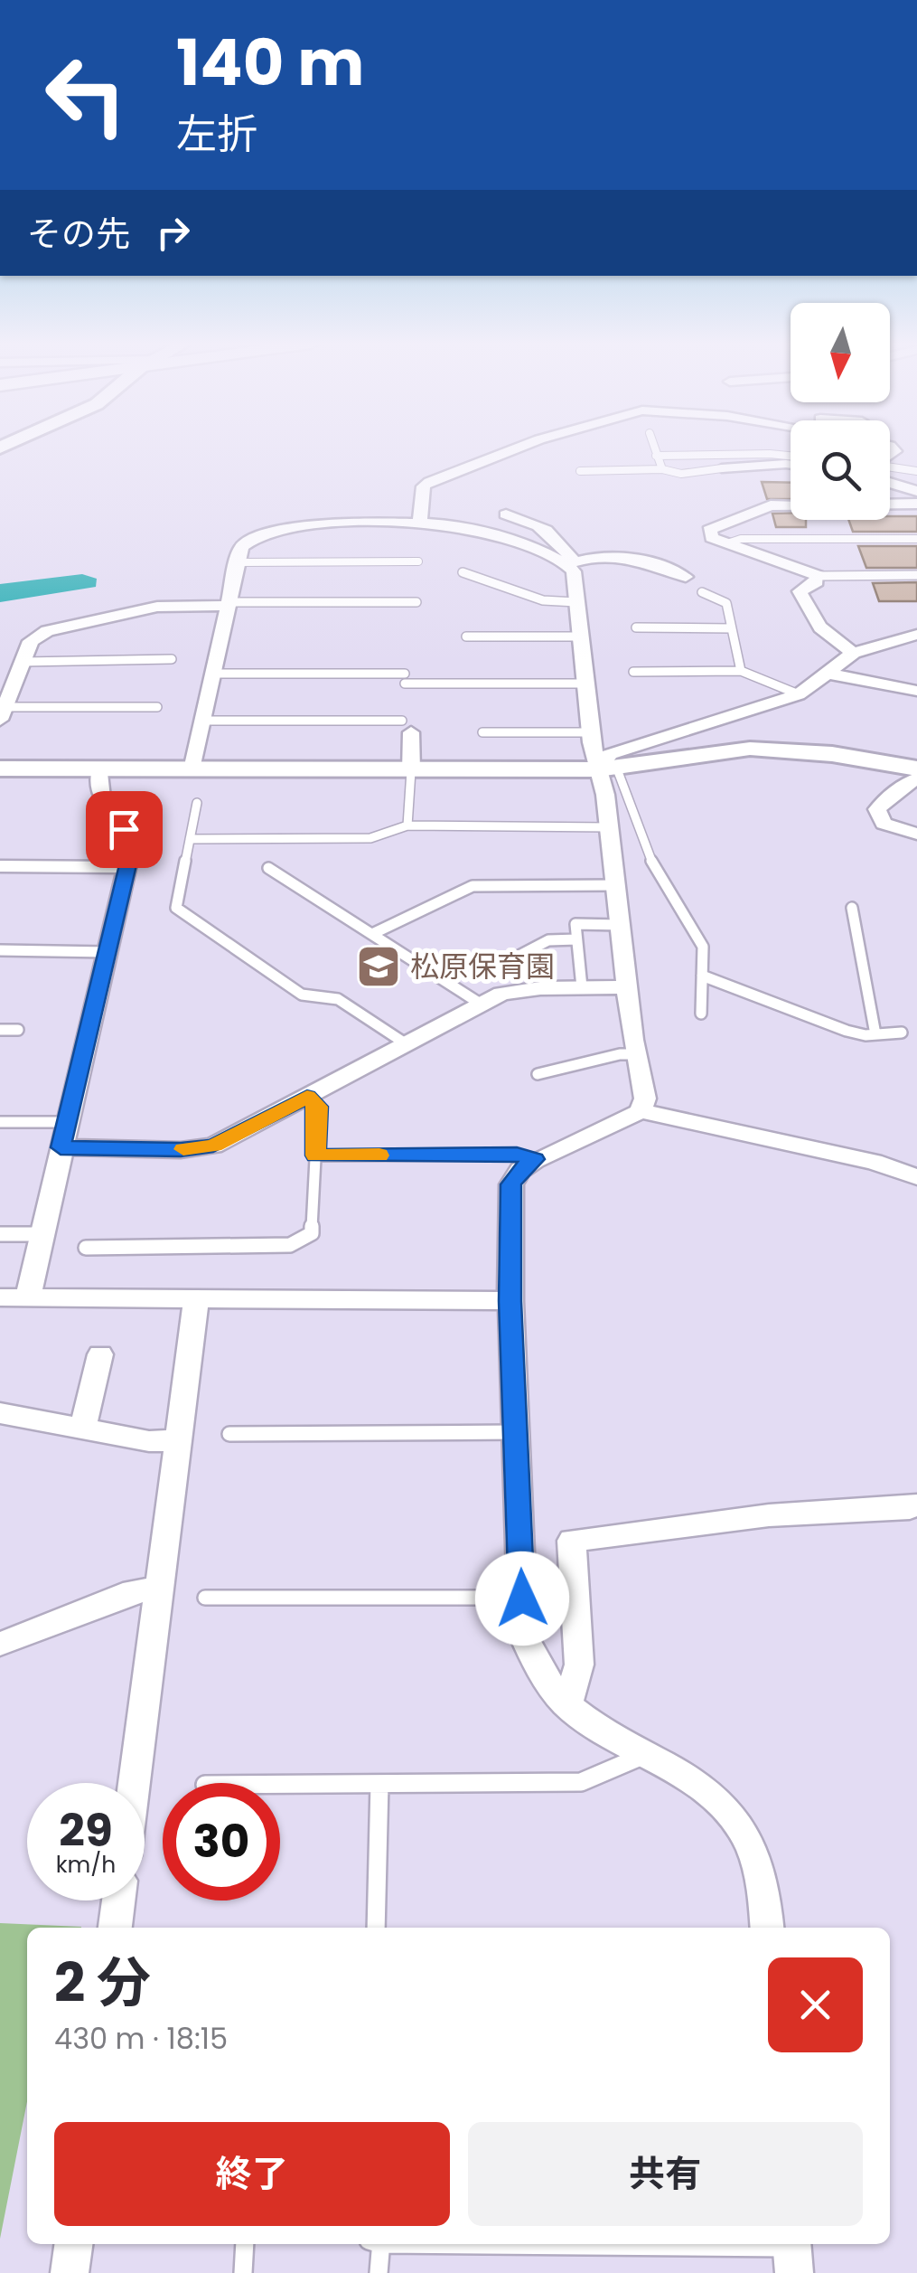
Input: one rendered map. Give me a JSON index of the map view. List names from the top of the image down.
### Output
{
  "places": {
    "school or university": ["松原保育園"]
  },
  "north": "bottom",
  "page": {
    "turn": ["140 m", "左折"],
    "then": "その先",
    "speed": "29 km/h",
    "limit": "30",
    "heading": ["2 分", "430 m · 18:15"],
    "buttons": ["終了", "共有"]
  }
}
